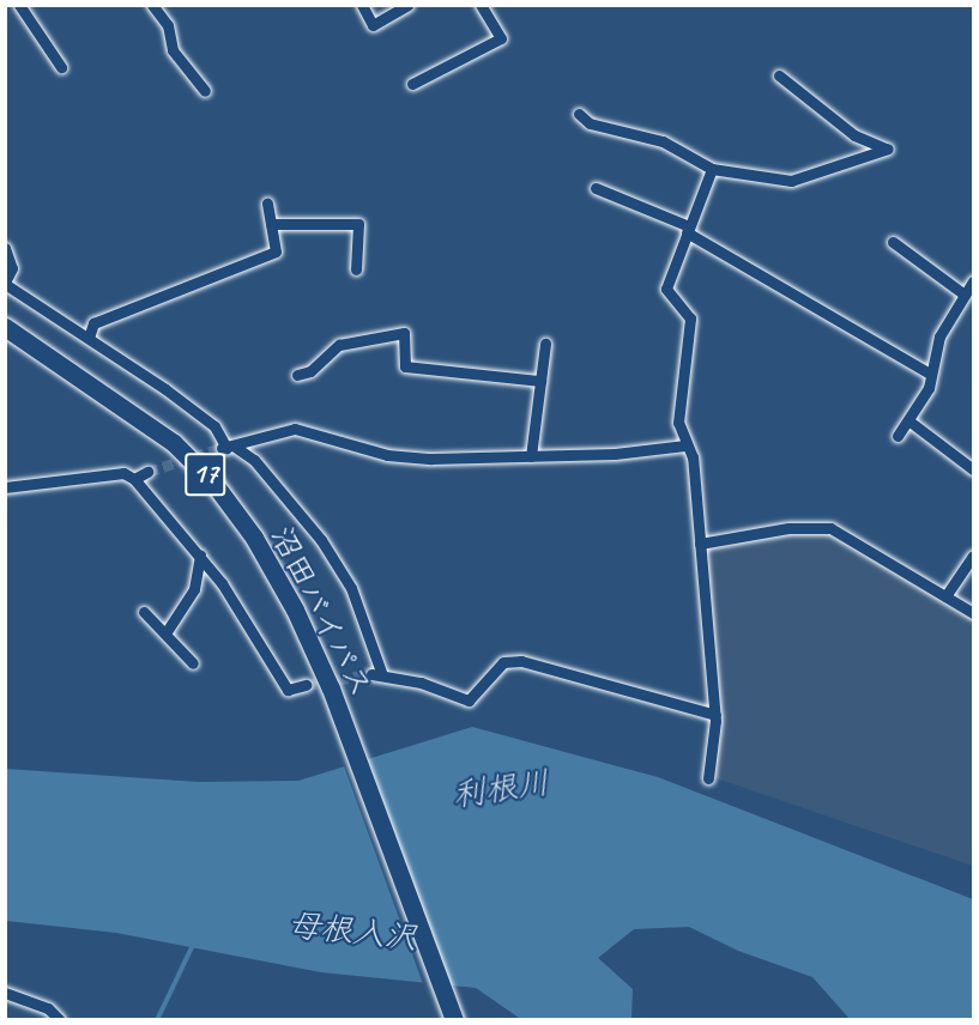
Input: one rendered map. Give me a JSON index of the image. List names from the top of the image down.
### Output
{
  "streets": {
    "highway": ["17", "沼田バイパス"]
  },
  "water": ["利根川", "母根入沢"]
}
